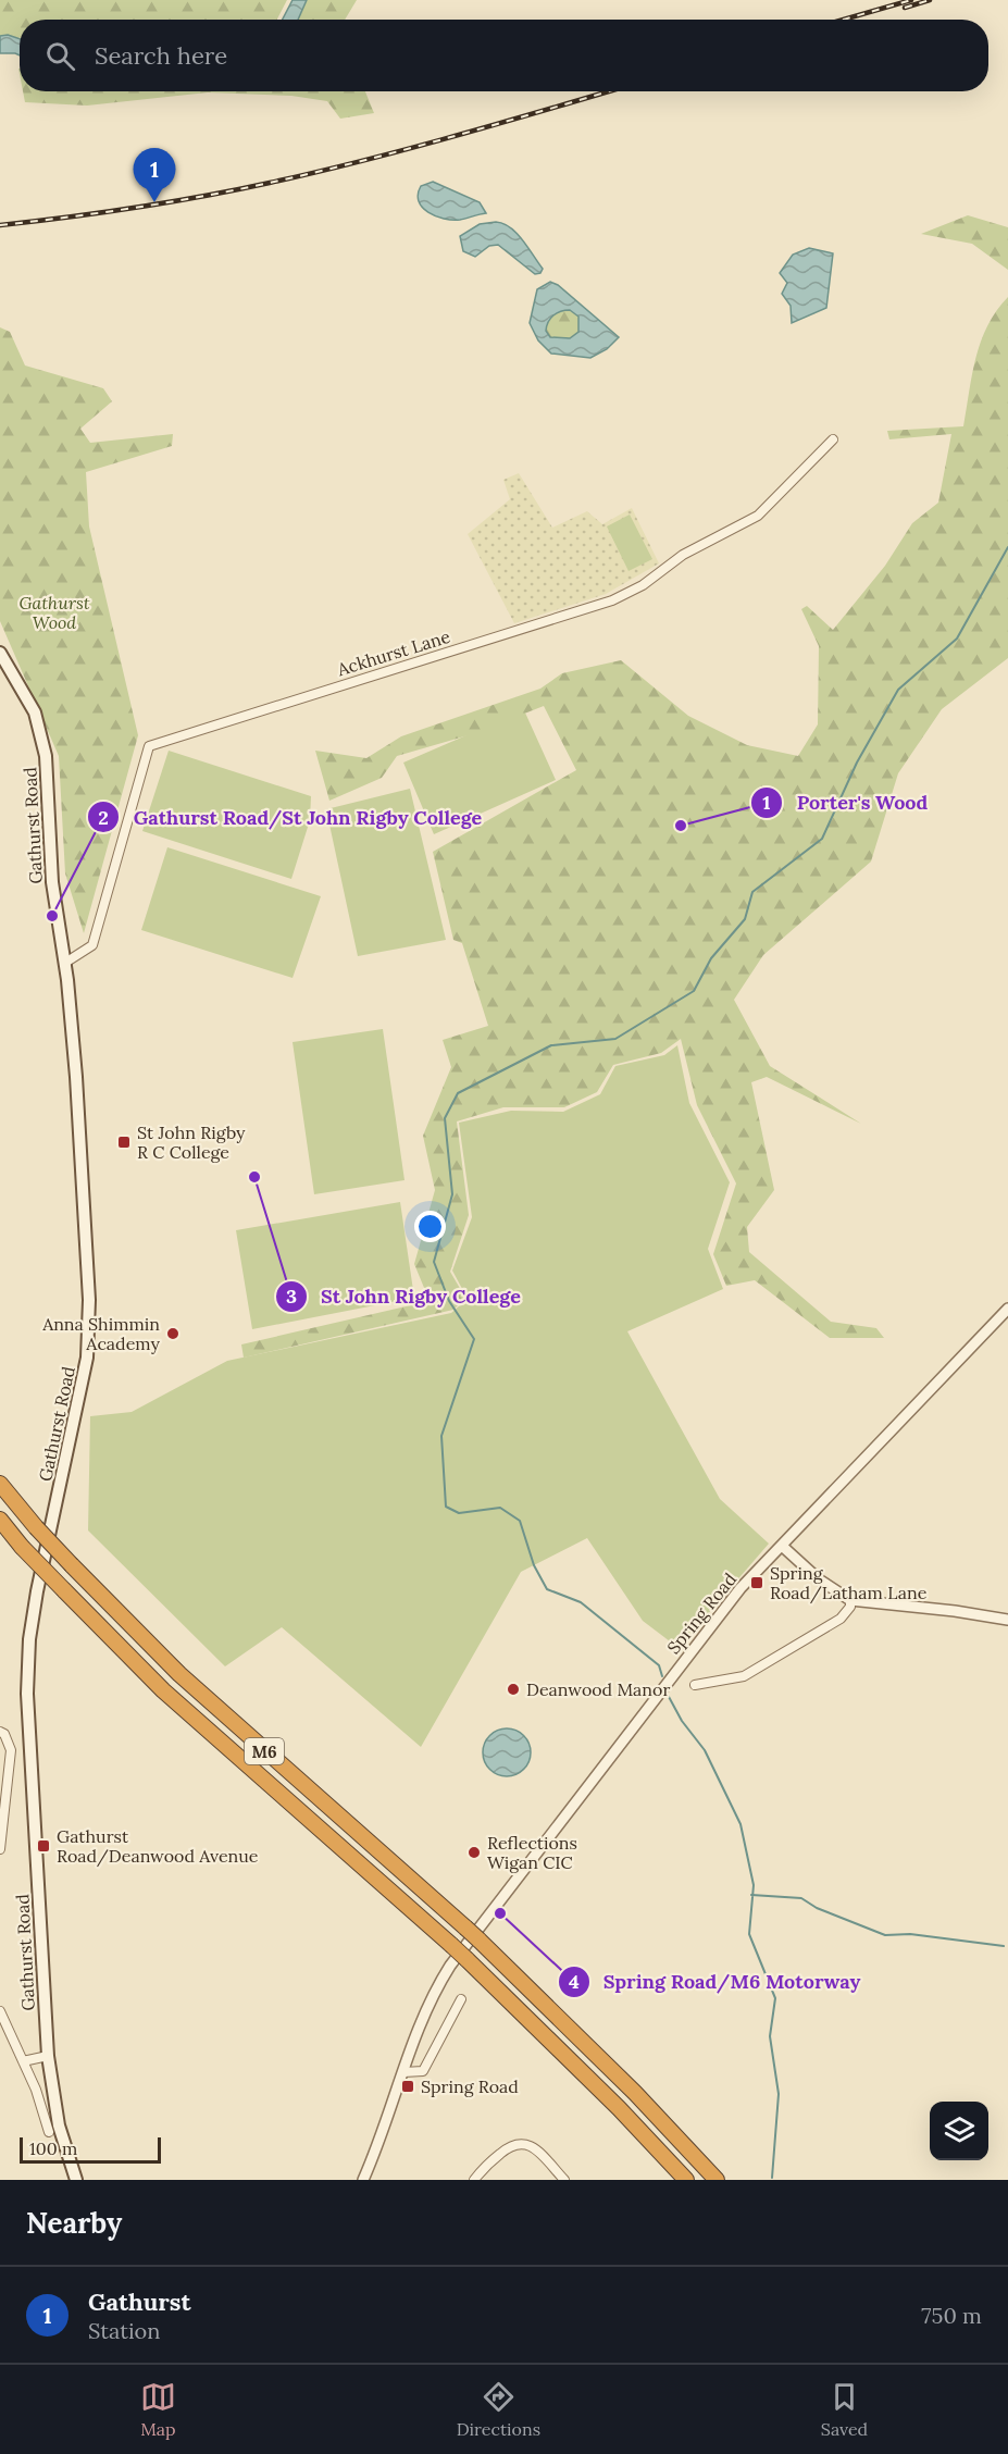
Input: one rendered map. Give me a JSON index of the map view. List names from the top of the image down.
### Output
{
  "streets": {
    "highway": ["M6"],
    "main road": ["Gathurst Road"],
    "street": ["Ackhurst Lane", "Spring Road"]
  },
  "crossings": [
    ["Ackhurst Lane", "Gathurst Road"]
  ],
  "parks": ["Gathurst Wood"],
  "places": {
    "other": [
      "Porter's Wood",
      "Gathurst Road/St John Rigby College",
      "St John Rigby College",
      "Anna Shimmin Academy",
      "Deanwood Manor",
      "Reflections Wigan CIC",
      "Spring Road/M6 Motorway"
    ],
    "transit": [
      "St John Rigby R C College",
      "Spring Road/Latham Lane",
      "Gathurst Road/Deanwood Avenue",
      "Spring Road"
    ]
  },
  "scale_bar": "100 m",
  "page": {
    "search": "Search here",
    "pins": "1",
    "scale": "100 m",
    "heading": "Nearby",
    "list": [
      {
        "mark": "1",
        "name": "Gathurst",
        "note": "Station",
        "value": "750 m"
      }
    ],
    "nav": ["Map", "Directions", "Saved"]
  }
}
